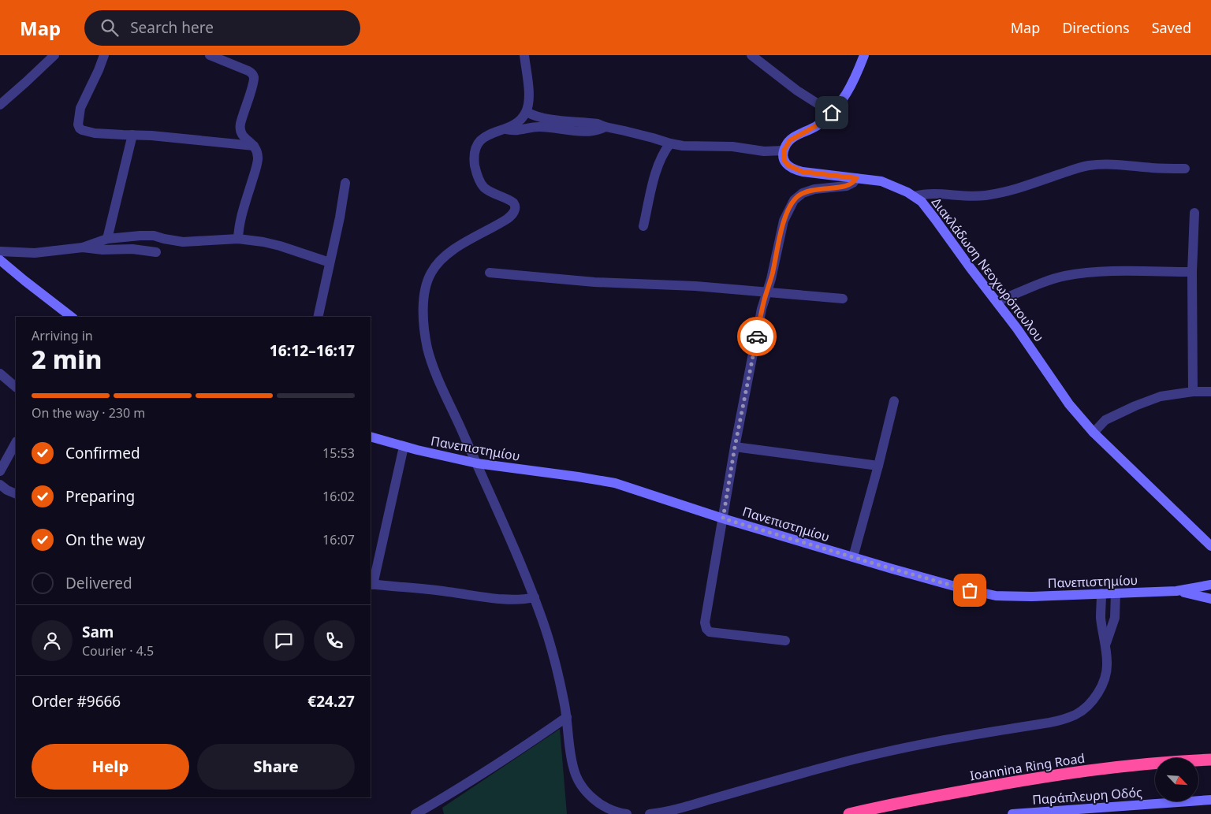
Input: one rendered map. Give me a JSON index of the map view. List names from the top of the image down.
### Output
{
  "streets": {
    "highway": ["Ioannina Ring Road"],
    "street": ["Διακλάδωση Νεοχωρόπουλου", "Πανεπιστημίου", "Παράπλευρη Οδός"]
  },
  "north": "bottom right",
  "page": {
    "header": "Map",
    "search": "Search here",
    "nav": ["Map", "Directions", "Saved"],
    "heading": ["2 min", "Arriving in", "16:12–16:17"],
    "panel": [
      "Sam",
      "Courier · 4.5",
      "Order #9666",
      "€24.27"
    ],
    "bar": "On the way · 230 m",
    "list": [
      ["Confirmed", "15:53"],
      ["Preparing", "16:02"],
      ["On the way", "16:07"],
      "Delivered"
    ],
    "buttons": ["Help", "Share"]
  }
}
